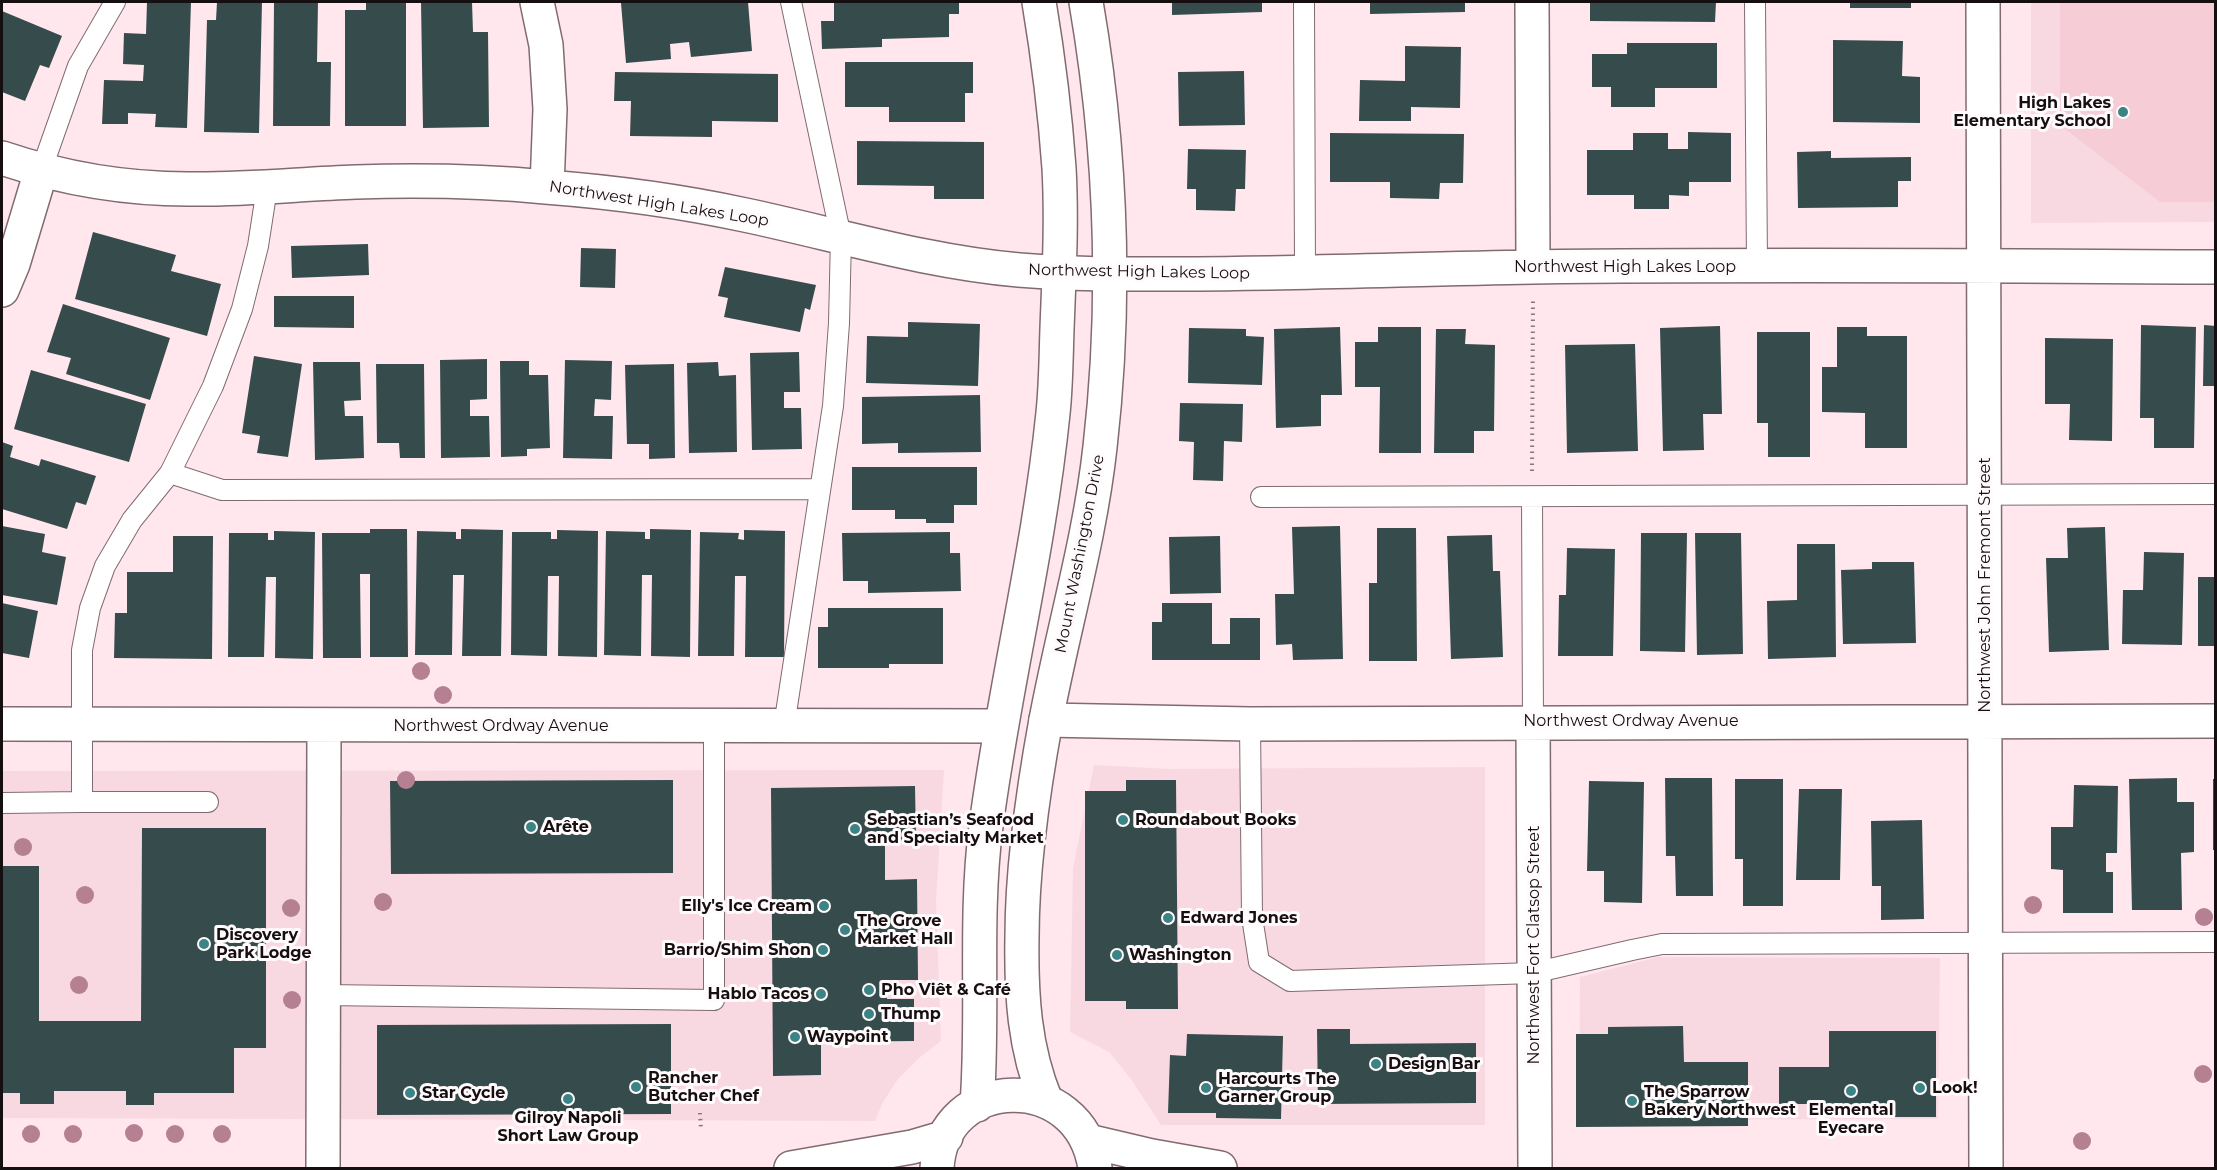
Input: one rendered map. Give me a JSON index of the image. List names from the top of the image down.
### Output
{
  "streets": {
    "street": [
      "Northwest High Lakes Loop",
      "Mount Washington Drive",
      "Northwest John Fremont Street",
      "Northwest Ordway Avenue",
      "Northwest Fort Clatsop Street"
    ]
  },
  "crossings": [
    ["Northwest High Lakes Loop", "Mount Washington Drive"],
    ["Northwest High Lakes Loop", "Northwest John Fremont Street"],
    ["Mount Washington Drive", "Northwest Ordway Avenue"],
    ["Northwest John Fremont Street", "Northwest Ordway Avenue"],
    ["Northwest Ordway Avenue", "Northwest Fort Clatsop Street"]
  ],
  "places": [
    "High Lakes Elementary School",
    "Roundabout Books",
    "Arête",
    "Sebastian’s Seafood and Specialty Market",
    "Elly's Ice Cream",
    "Edward Jones",
    "The Grove Market Hall",
    "Discovery Park Lodge",
    "Barrio/Shim Shon",
    "Washington",
    "Pho Viêt & Café",
    "Hablo Tacos",
    "Thump",
    "Waypoint",
    "Design Bar",
    "Rancher Butcher Chef",
    "Harcourts The Garner Group",
    "Look!",
    "Elemental Eyecare",
    "Star Cycle",
    "Gilroy Napoli Short Law Group",
    "The Sparrow Bakery Northwest"
  ]
}
